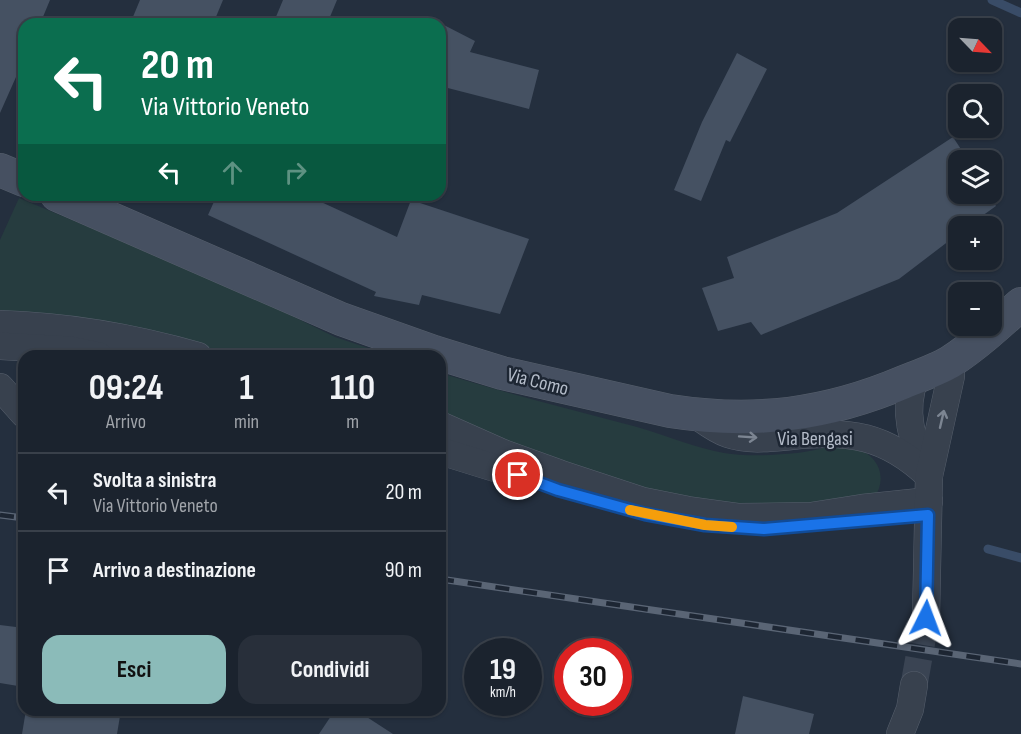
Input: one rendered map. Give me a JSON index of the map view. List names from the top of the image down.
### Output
{
  "streets": {
    "street": ["Via Como", "Via Bengasi"]
  },
  "crossings": [
    ["Via Como", "Via Bengasi"]
  ],
  "north": "bottom right",
  "page": {
    "map_buttons": ["+", "−"],
    "turn": ["20 m", "Via Vittorio Veneto"],
    "eta": [
      "09:24",
      "Arrivo",
      "1",
      "min",
      "110",
      "m"
    ],
    "list": [
      {
        "name": "Svolta a sinistra",
        "note": "Via Vittorio Veneto",
        "value": "20 m"
      },
      {
        "name": "Arrivo a destinazione",
        "value": "90 m"
      }
    ],
    "buttons": ["Esci", "Condividi"],
    "speed": "19 km/h",
    "limit": "30"
  }
}
